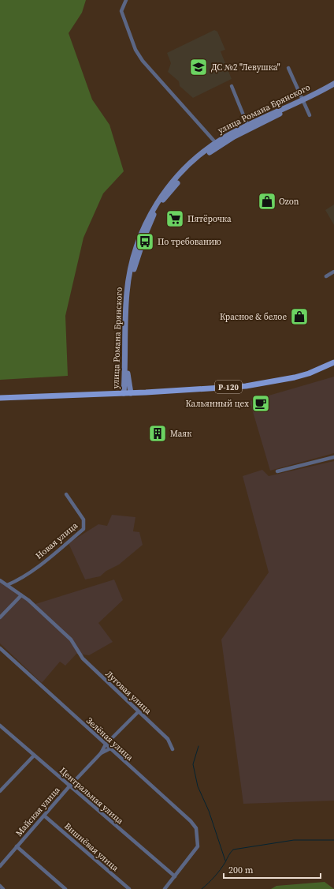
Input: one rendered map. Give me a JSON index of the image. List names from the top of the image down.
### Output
{
  "streets": {
    "main road": ["улица Романа Брянского", "Р-120"],
    "street": [
      "Новая улица",
      "Луговая улица",
      "Зелёная улица",
      "Центральная улица",
      "Майская улица",
      "Вишнёвая улица"
    ]
  },
  "crossings": [
    ["улица Романа Брянского", "Р-120"],
    ["Новая улица", "Луговая улица"],
    ["Зелёная улица", "Центральная улица"],
    ["Центральная улица", "Майская улица"],
    ["Майская улица", "Вишнёвая улица"]
  ],
  "places": {
    "school or university": ["ДС №2 \"Левушка\""],
    "shop": ["Ozon", "Красное & белое"],
    "supermarket": ["Пятёрочка"],
    "bus stop": ["По требованию"],
    "cafe": ["Кальянный цех"],
    "building": ["Маяк"]
  },
  "scale_bar": "200 m"
}
